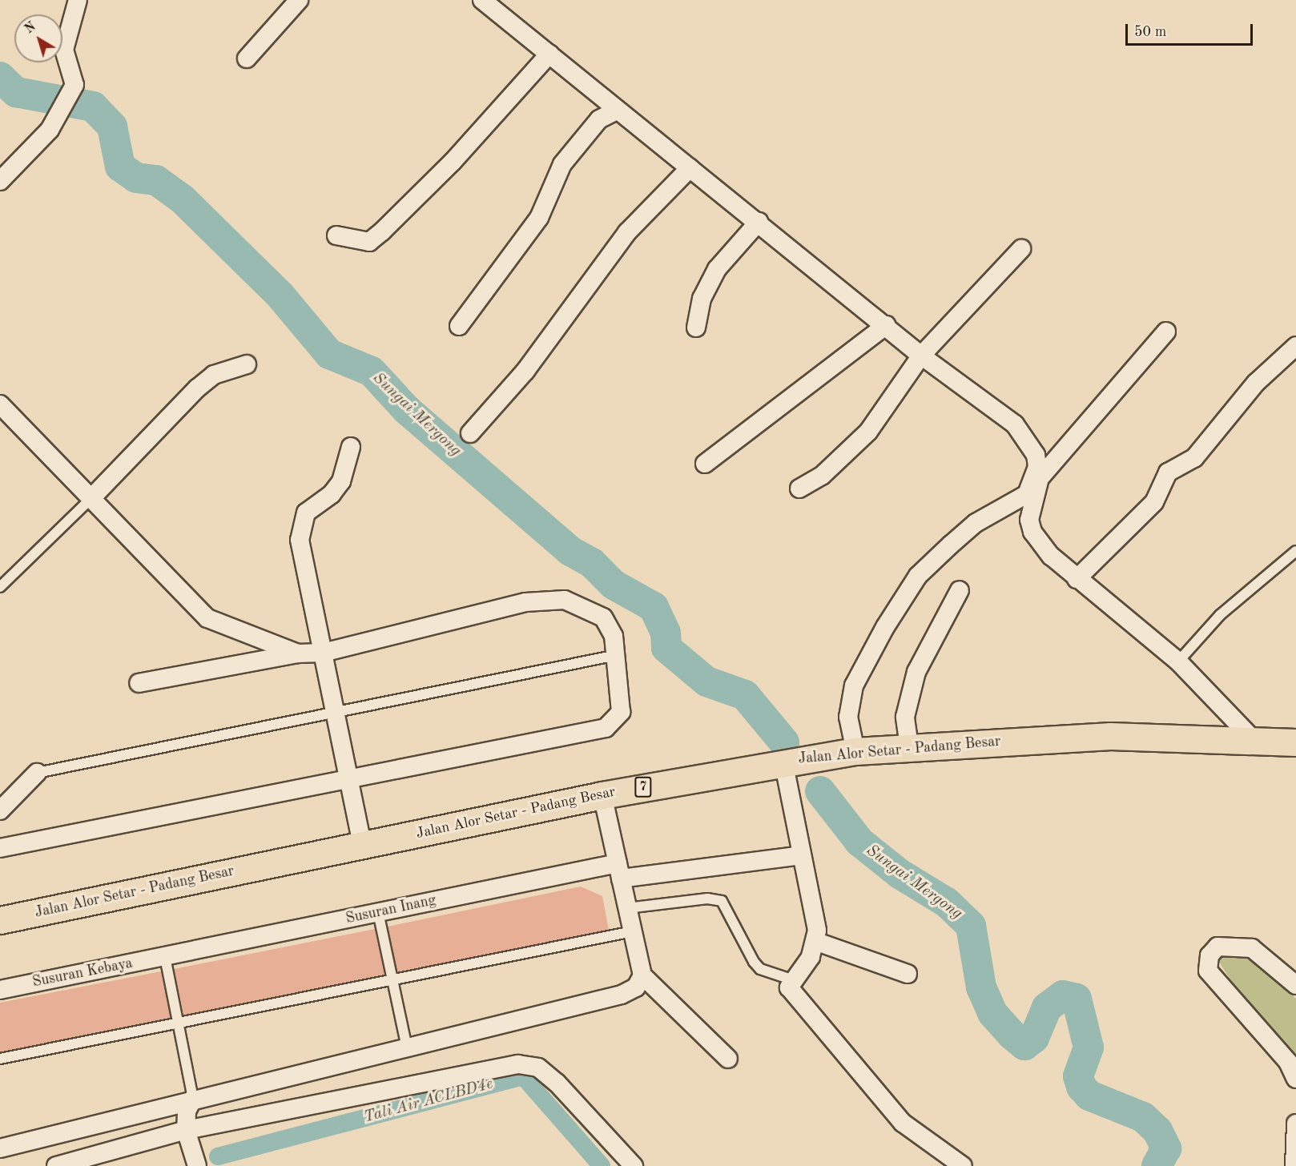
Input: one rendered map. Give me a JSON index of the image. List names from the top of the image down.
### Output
{
  "streets": {
    "main road": ["Jalan Alor Setar - Padang Besar", "7"],
    "street": ["Susuran Inang", "Susuran Kebaya"]
  },
  "crossings": [
    ["Susuran Inang", "Susuran Kebaya"]
  ],
  "water": ["Sungai Mergong", "Tali Air ACLBD4e"],
  "scale_bar": "50 m",
  "north": "top left"
}
